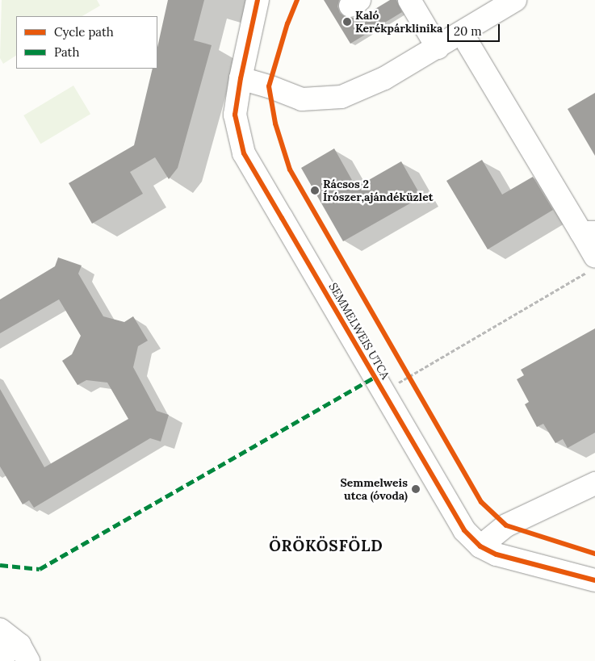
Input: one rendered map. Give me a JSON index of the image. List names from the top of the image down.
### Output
{
  "streets": {
    "street": ["SEMMELWEIS UTCA"]
  },
  "districts": ["ÖRÖKÖSFÖLD"],
  "places": ["Kaló Kerékpárklinika", "Rácsos 2 Írószer,ajándéküzlet", "Semmelweis utca (óvoda)"],
  "legend": ["Cycle path", "Path"],
  "scale_bar": "20 m"
}
